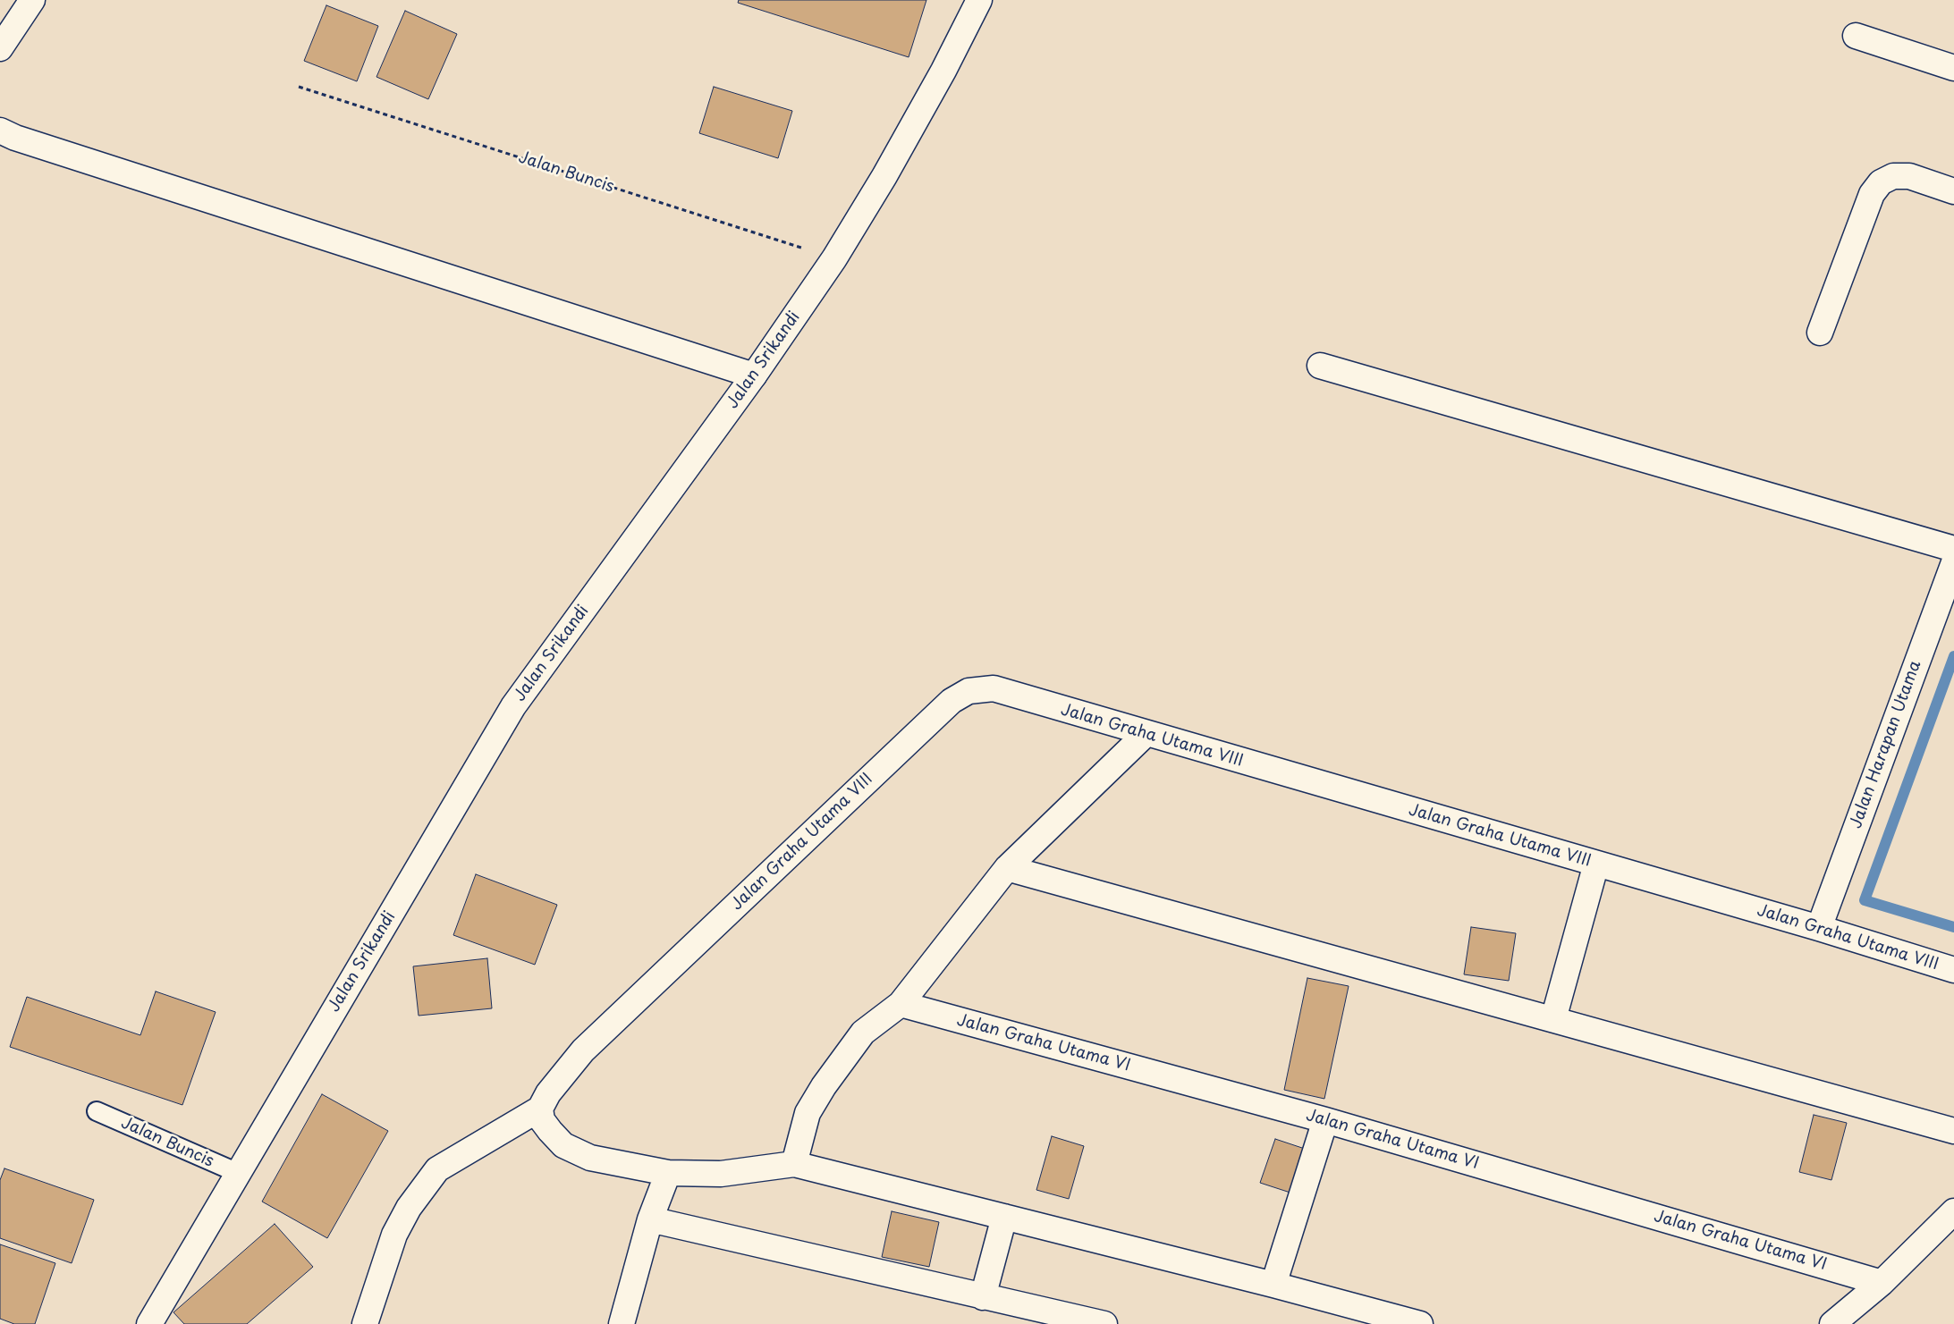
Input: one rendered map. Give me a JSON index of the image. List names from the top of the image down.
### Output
{
  "streets": {
    "street": [
      "Jalan Srikandi",
      "Jalan Graha Utama VIII",
      "Jalan Harapan Utama",
      "Jalan Graha Utama VI"
    ],
    "lane": ["Jalan Buncis"]
  },
  "crossings": [
    ["Jalan Buncis", "Jalan Srikandi"],
    ["Jalan Graha Utama VIII", "Jalan Harapan Utama"]
  ]
}
